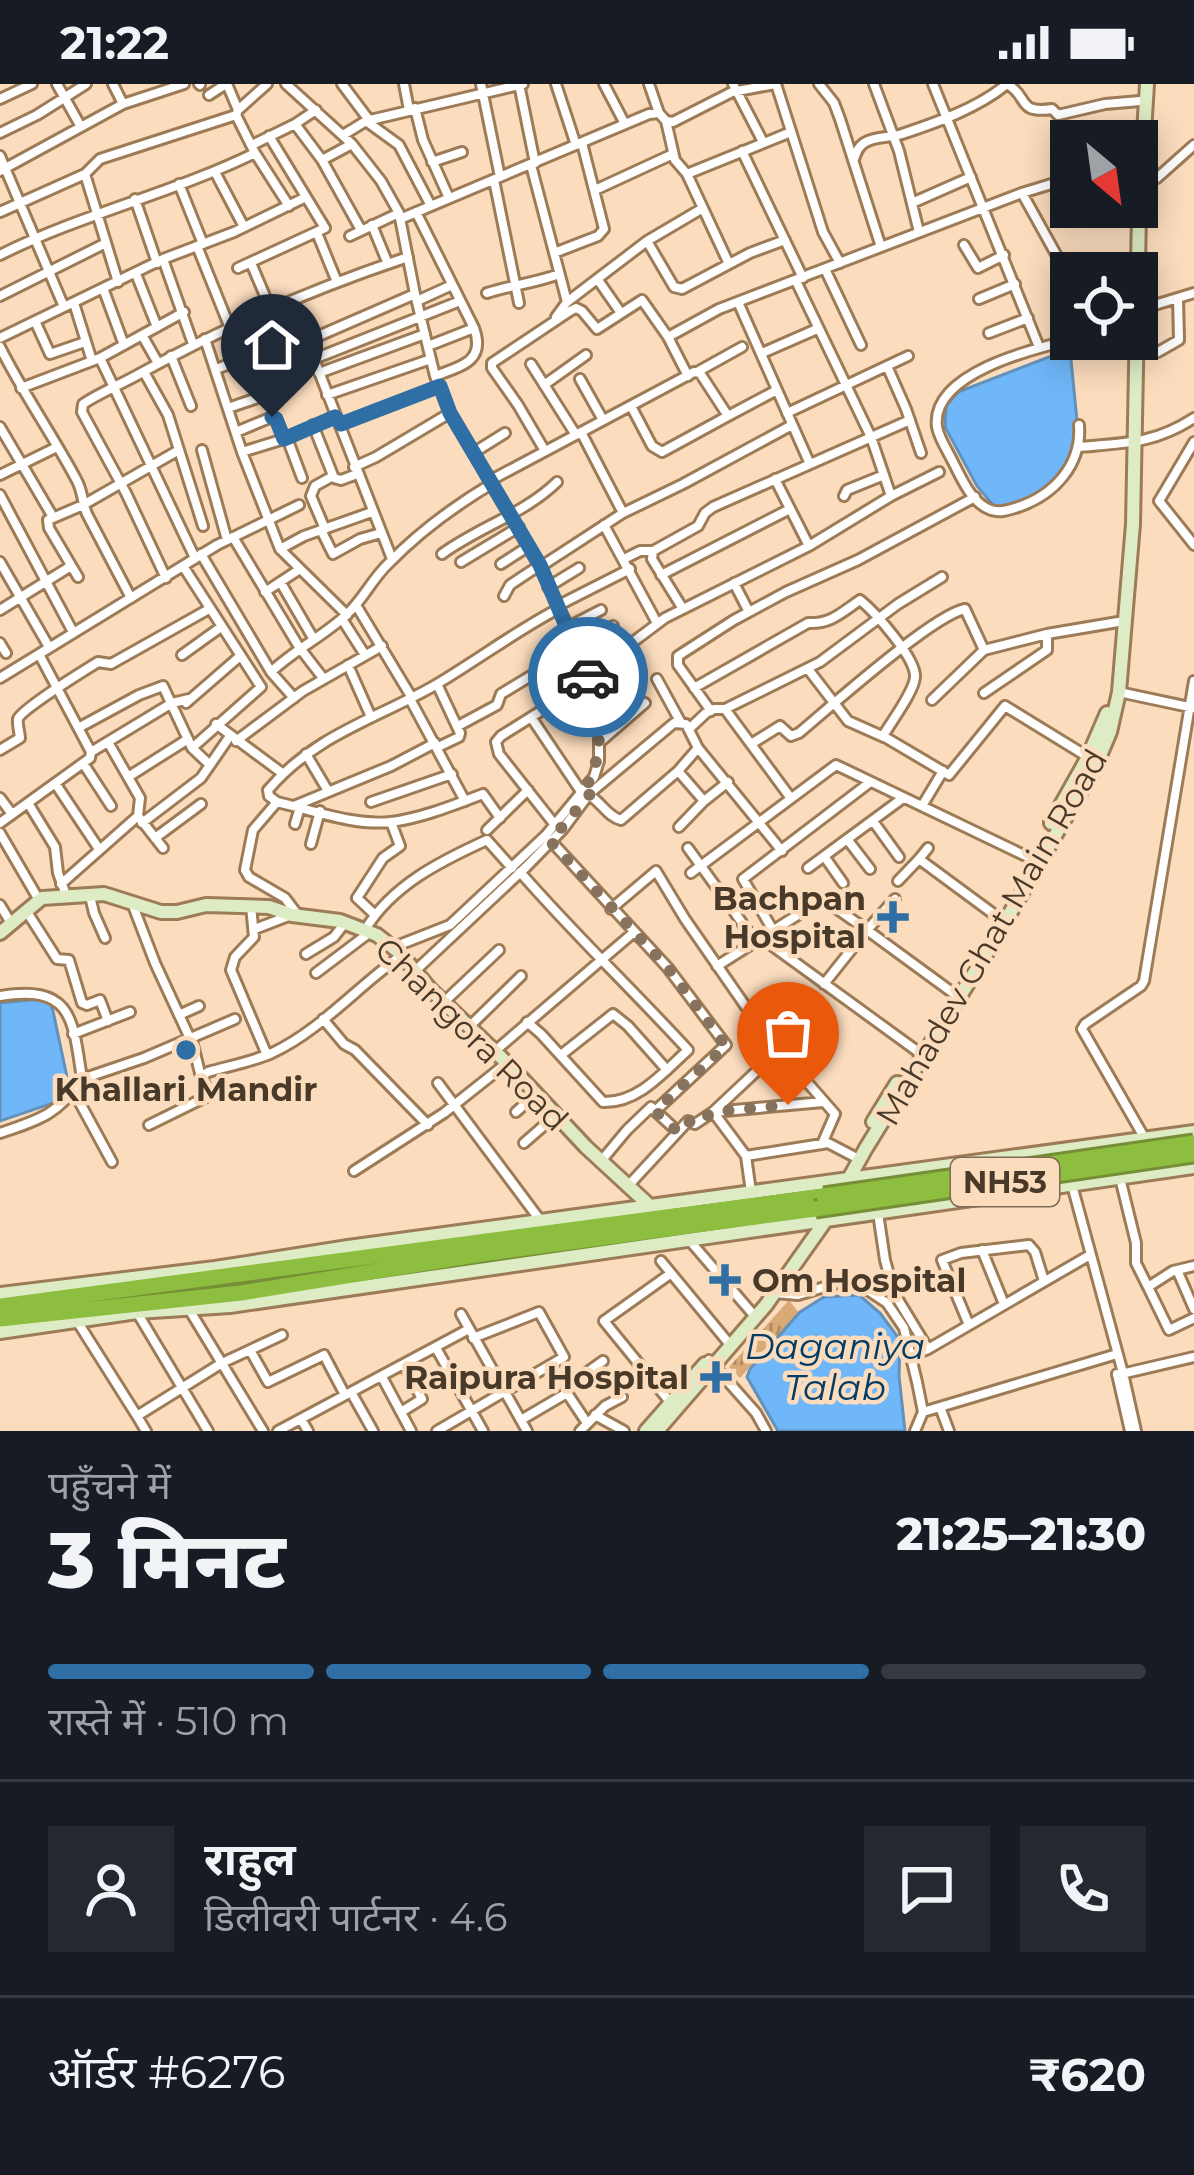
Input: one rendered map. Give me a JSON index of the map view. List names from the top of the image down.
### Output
{
  "streets": {
    "highway": ["NH53"],
    "street": ["Mahadev Ghat Main Road", "Changora Road"]
  },
  "water": ["Daganiya Talab"],
  "places": {
    "health": ["Bachpan Hospital", "Om Hospital", "Raipura Hospital"],
    "other": ["Khallari Mandir"]
  },
  "north": "bottom right",
  "page": {
    "status": "21:22",
    "heading": ["3 मिनट", "पहुँचने में", "21:25–21:30"],
    "panel": [
      "राहुल",
      "डिलीवरी पार्टनर · 4.6",
      "ऑर्डर #6276",
      "₹620"
    ],
    "bar": "रास्ते में · 510 m"
  }
}
